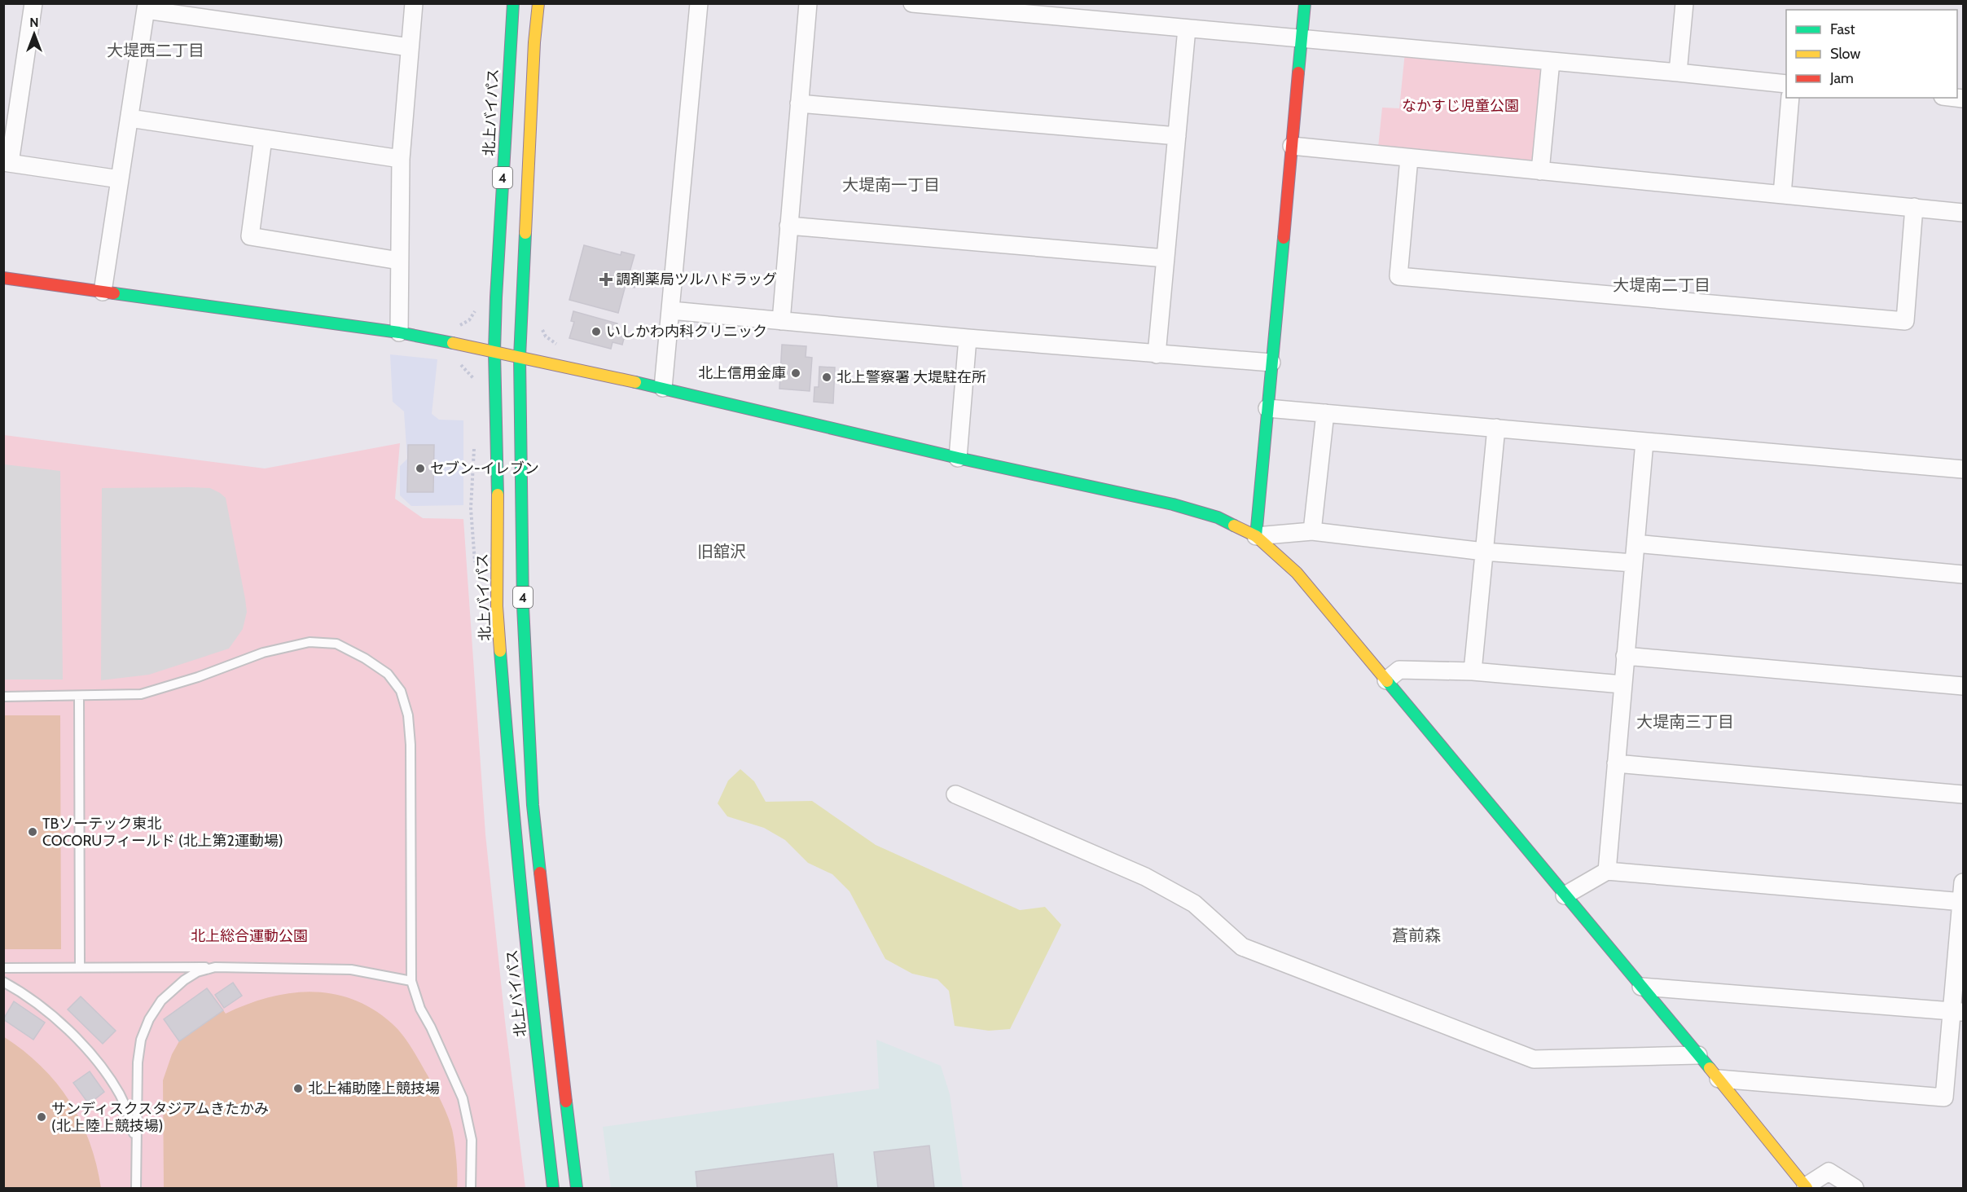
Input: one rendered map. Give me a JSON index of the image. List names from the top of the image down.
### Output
{
  "streets": {
    "main road": ["北上バイパス", "4"]
  },
  "districts": [
    "大堤西二丁目",
    "大堤南一丁目",
    "大堤南二丁目",
    "旧舘沢",
    "大堤南三丁目",
    "蒼前森"
  ],
  "parks": ["なかすじ児童公園", "北上総合運動公園"],
  "places": {
    "health": ["調剤薬局ツルハドラッグ"],
    "other": [
      "いしかわ内科クリニック",
      "北上信用金庫",
      "北上警察署 大堤駐在所",
      "セブン-イレブン",
      "TBソーテック東北 COCORUフィールド (北上第2運動場)",
      "北上補助陸上競技場",
      "サンディスクスタジアムきたかみ (北上陸上競技場)"
    ]
  },
  "legend": ["Fast", "Slow", "Jam"],
  "north": "top"
}
